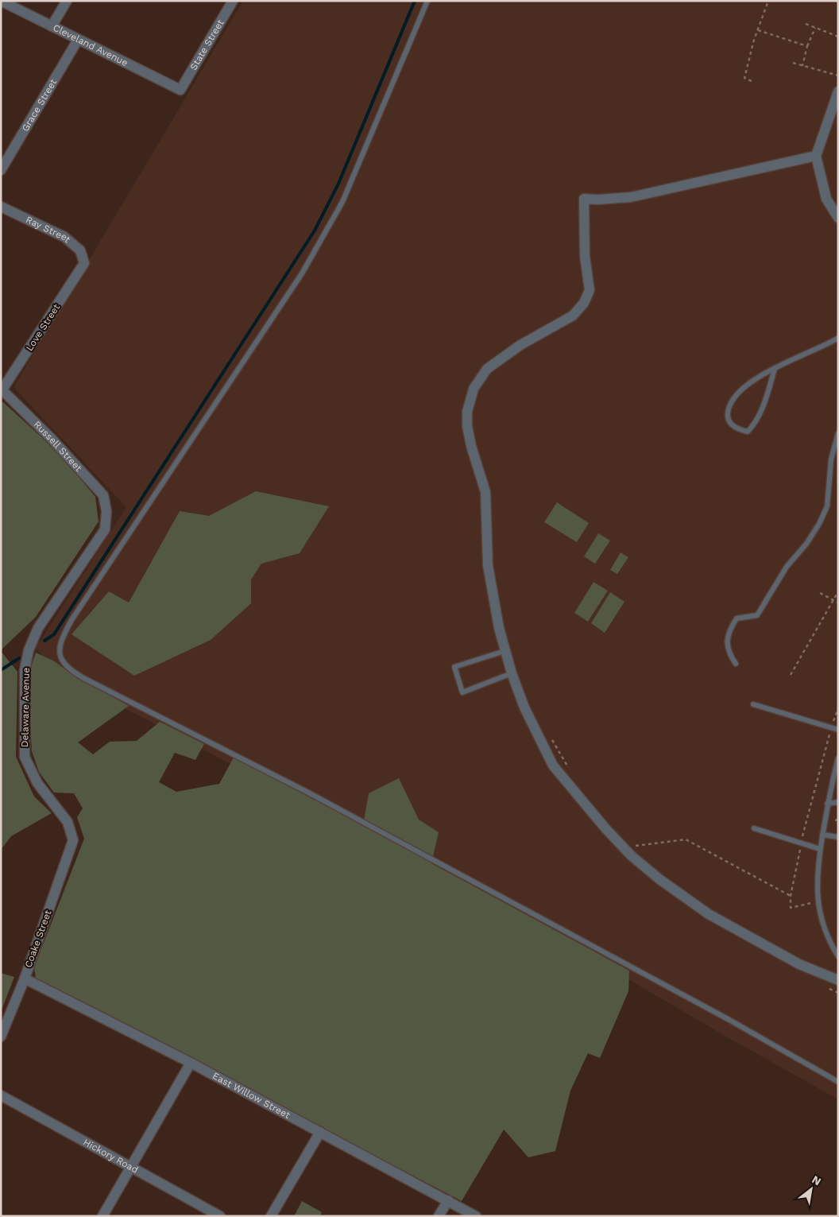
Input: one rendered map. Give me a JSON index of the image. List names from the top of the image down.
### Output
{
  "streets": {
    "street": [
      "Cleveland Avenue",
      "State Street",
      "Grace Street",
      "Ray Street",
      "Love Street",
      "Russell Street",
      "Delaware Avenue",
      "Coake Street",
      "East Willow Street",
      "Hickory Road"
    ]
  },
  "crossings": [
    ["Cleveland Avenue", "State Street"],
    ["Cleveland Avenue", "Grace Street"],
    ["Ray Street", "Love Street"],
    ["Love Street", "Russell Street"],
    ["Russell Street", "Delaware Avenue"],
    ["Delaware Avenue", "Coake Street"],
    ["Coake Street", "East Willow Street"]
  ],
  "north": "top right"
}
